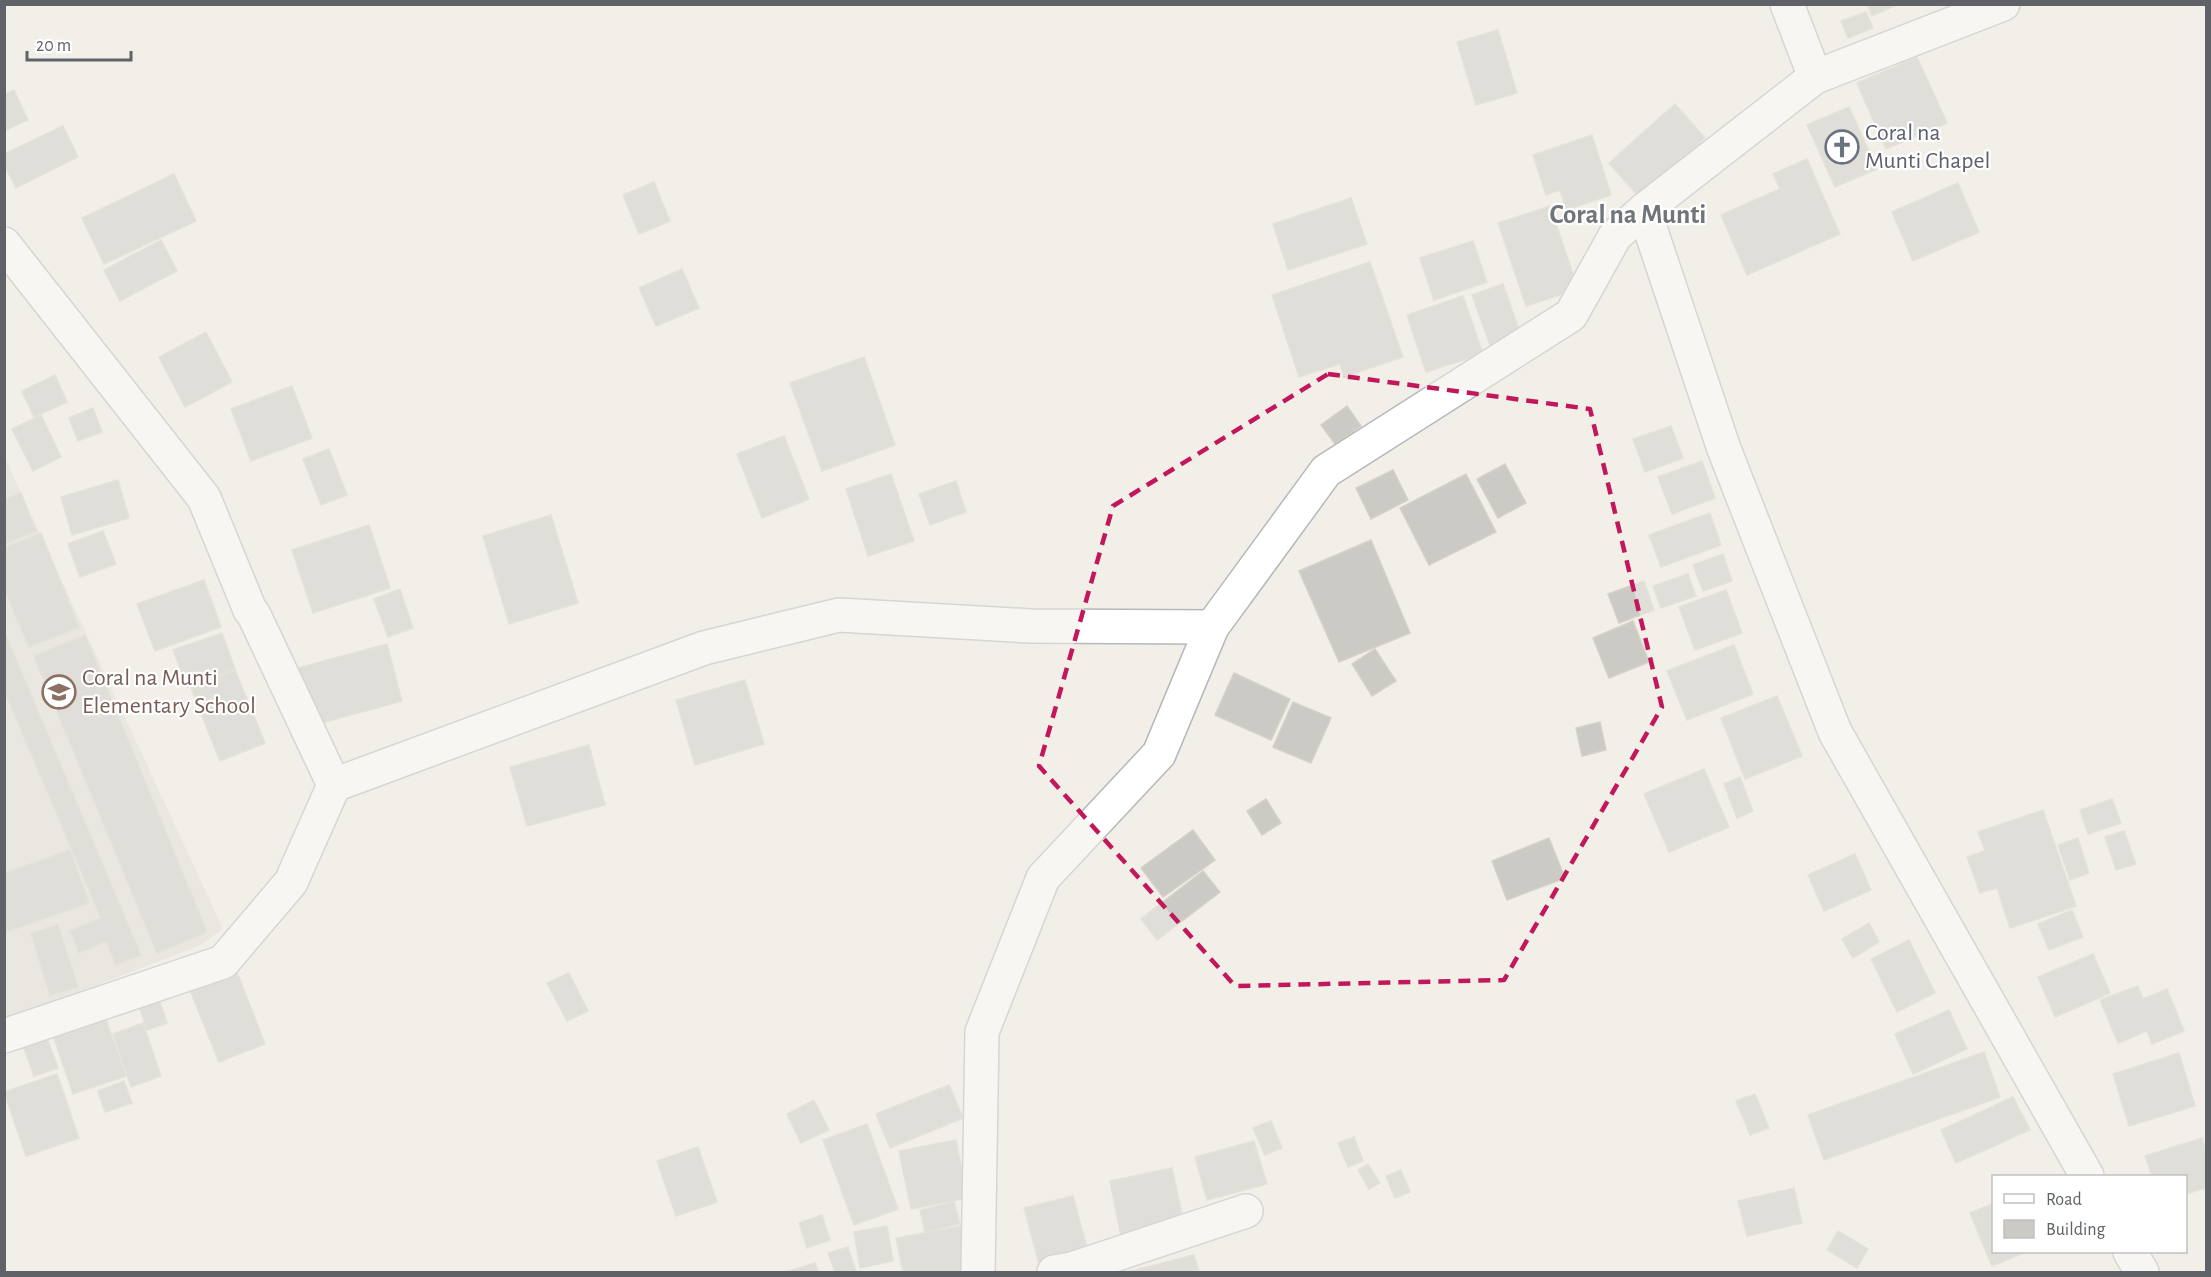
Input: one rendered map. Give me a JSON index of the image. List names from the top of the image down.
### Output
{
  "districts": ["Coral na Munti"],
  "places": {
    "church": ["Coral na Munti Chapel"],
    "school or university": ["Coral na Munti Elementary School"]
  },
  "legend": ["Road", "Building"],
  "scale_bar": "20 m"
}
